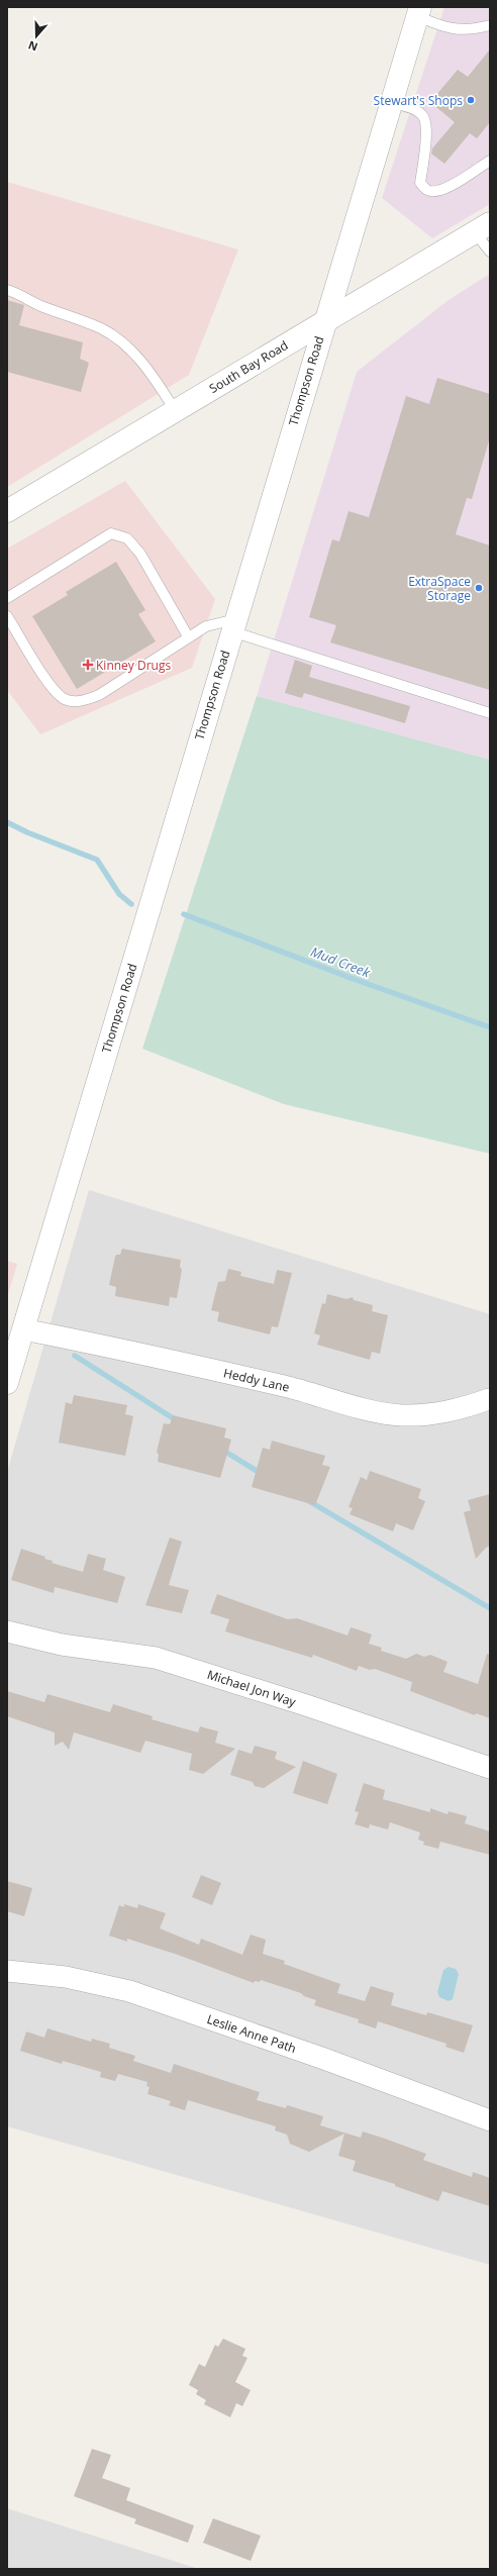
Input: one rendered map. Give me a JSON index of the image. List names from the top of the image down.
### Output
{
  "streets": {
    "street": [
      "South Bay Road",
      "Thompson Road",
      "Heddy Lane",
      "Michael Jon Way",
      "Leslie Anne Path"
    ]
  },
  "crossings": [
    ["South Bay Road", "Thompson Road"],
    ["Thompson Road", "Heddy Lane"]
  ],
  "water": ["Mud Creek"],
  "places": {
    "other": ["Stewart's Shops", "ExtraSpace Storage"],
    "health": ["Kinney Drugs"]
  },
  "north": "bottom"
}
